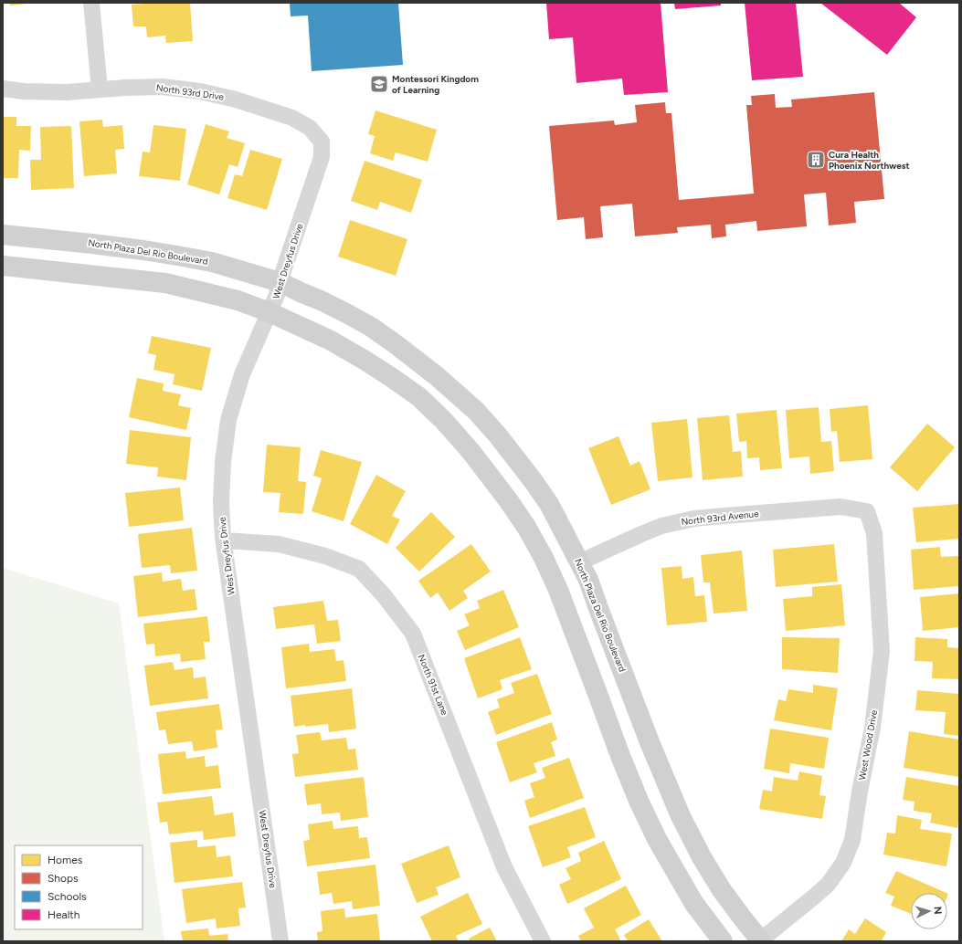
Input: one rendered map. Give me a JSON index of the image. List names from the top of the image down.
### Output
{
  "streets": {
    "street": [
      "North 93rd Drive",
      "North Plaza Del Rio Boulevard",
      "West Dreyfus Drive",
      "North 93rd Avenue",
      "North 91st Lane",
      "West Wood Drive"
    ]
  },
  "crossings": [
    ["North 93rd Drive", "West Dreyfus Drive"],
    ["North Plaza Del Rio Boulevard", "West Dreyfus Drive"],
    ["North Plaza Del Rio Boulevard", "North 93rd Avenue"],
    ["North Plaza Del Rio Boulevard", "West Wood Drive"],
    ["West Dreyfus Drive", "North 91st Lane"],
    ["North 93rd Avenue", "West Wood Drive"]
  ],
  "places": {
    "school or university": ["Montessori Kingdom of Learning"],
    "building": ["Cura Health Phoenix Northwest"]
  },
  "legend": [
    "Homes",
    "Shops",
    "Schools",
    "Health"
  ],
  "north": "right"
}
